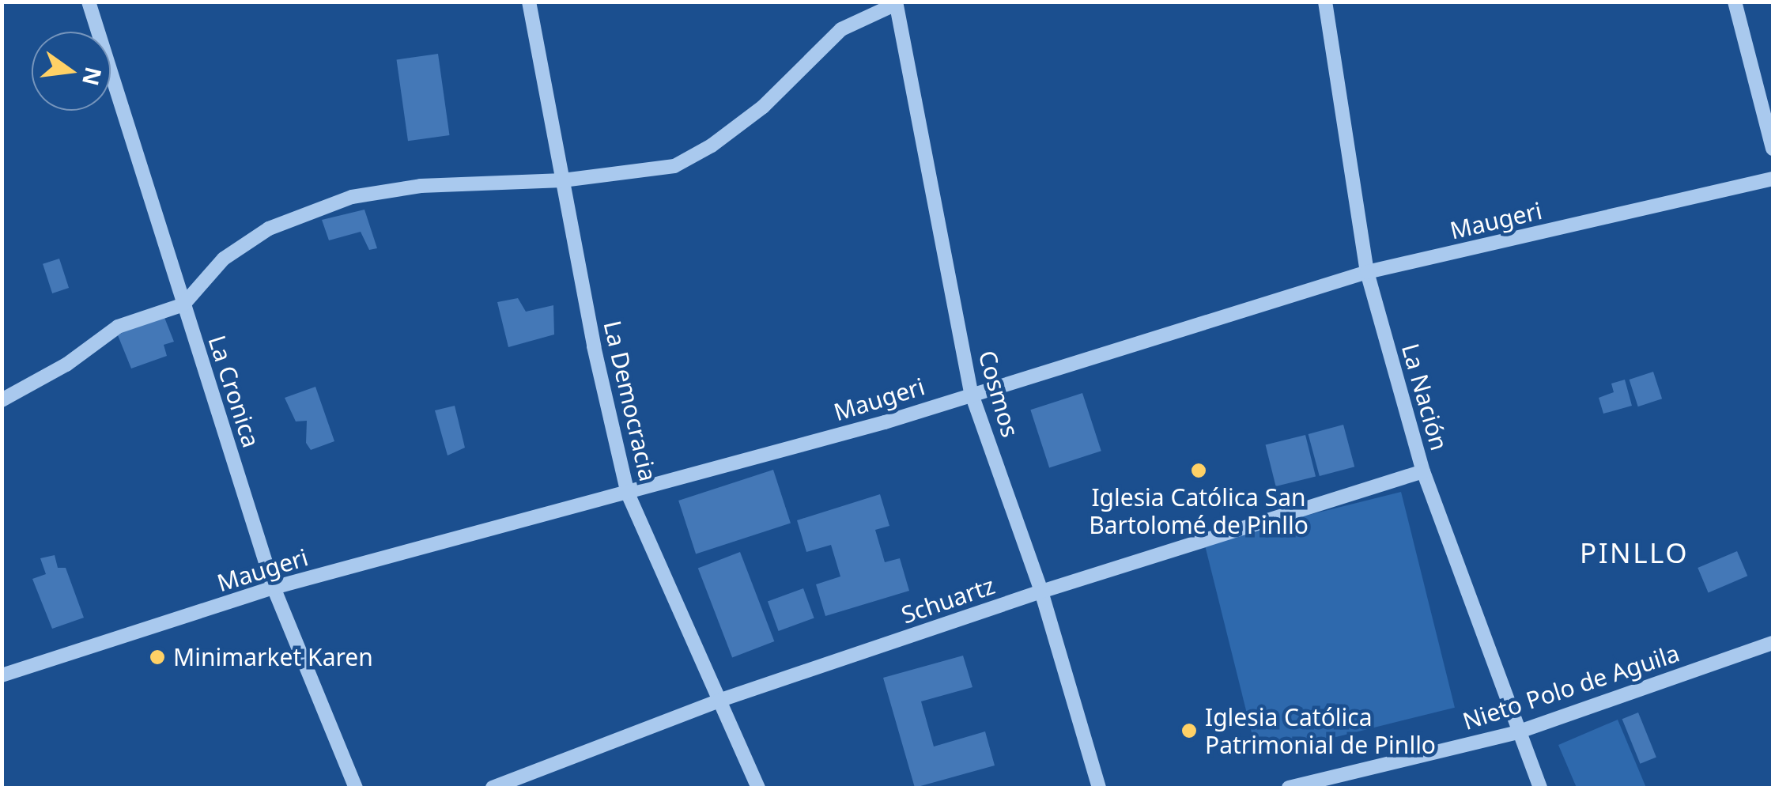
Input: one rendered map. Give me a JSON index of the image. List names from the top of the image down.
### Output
{
  "streets": {
    "street": [
      "Maugeri",
      "La Cronica",
      "Cosmos",
      "La Nación",
      "La Democracia",
      "Schuartz",
      "Nieto Polo de Aguila"
    ]
  },
  "crossings": [
    ["Maugeri", "La Cronica"],
    ["Maugeri", "Cosmos"],
    ["Maugeri", "La Nación"],
    ["Maugeri", "La Democracia"],
    ["Cosmos", "Schuartz"],
    ["La Nación", "Schuartz"],
    ["La Nación", "Nieto Polo de Aguila"],
    ["La Democracia", "Schuartz"]
  ],
  "districts": ["PINLLO"],
  "places": ["Iglesia Católica San Bartolomé de Pinllo", "Minimarket Karen", "Iglesia Católica Patrimonial de Pinllo"],
  "north": "right"
}
